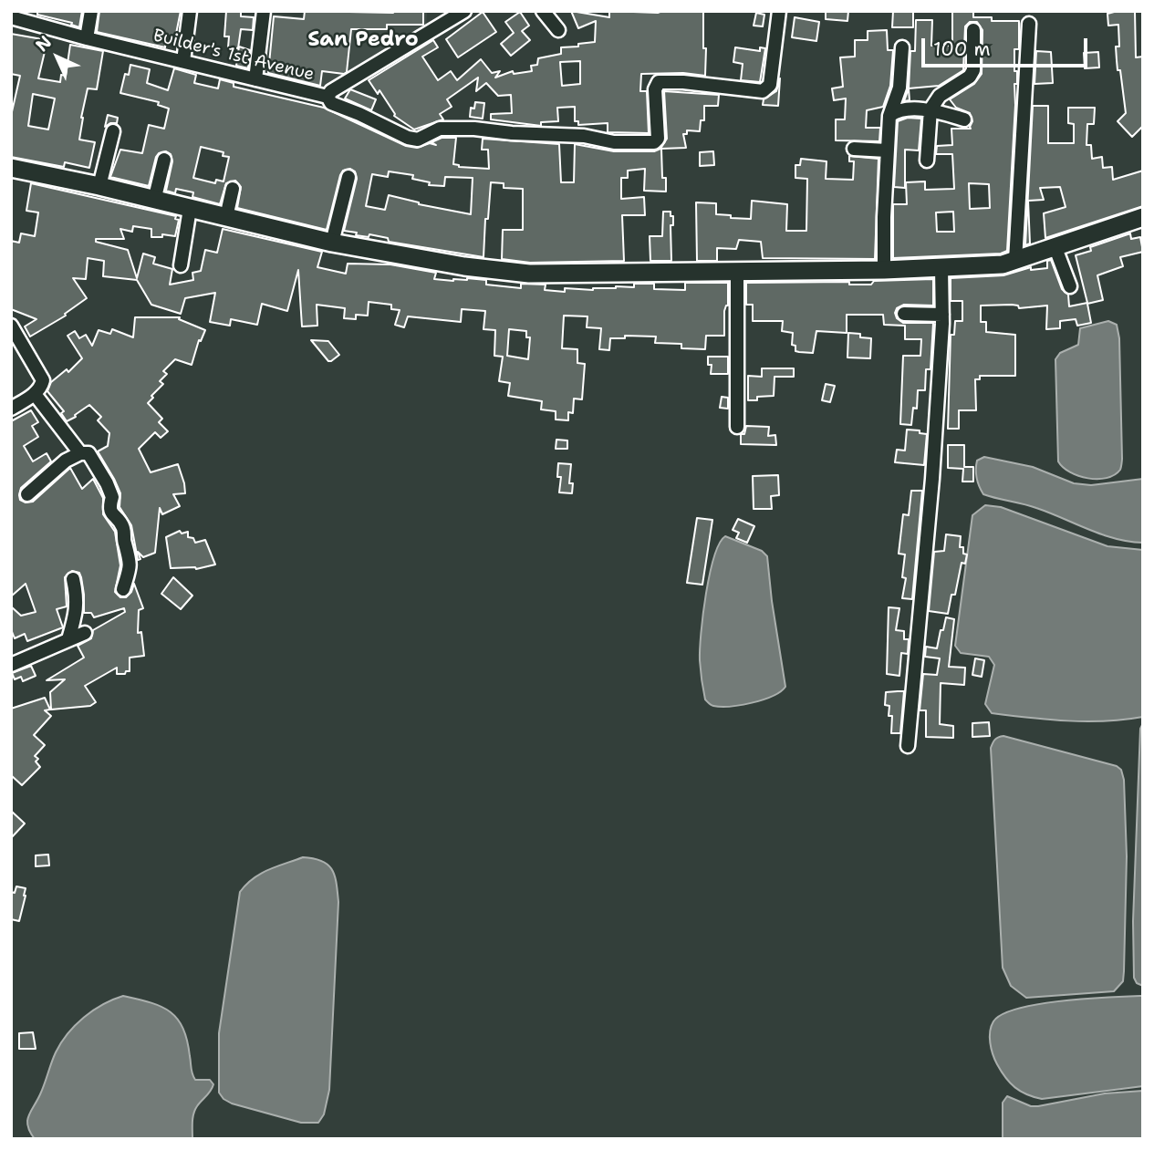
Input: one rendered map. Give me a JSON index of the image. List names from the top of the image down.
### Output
{
  "streets": {
    "street": ["Builder's 1st Avenue"]
  },
  "districts": ["San Pedro"],
  "scale_bar": "100 m",
  "north": "top left"
}
